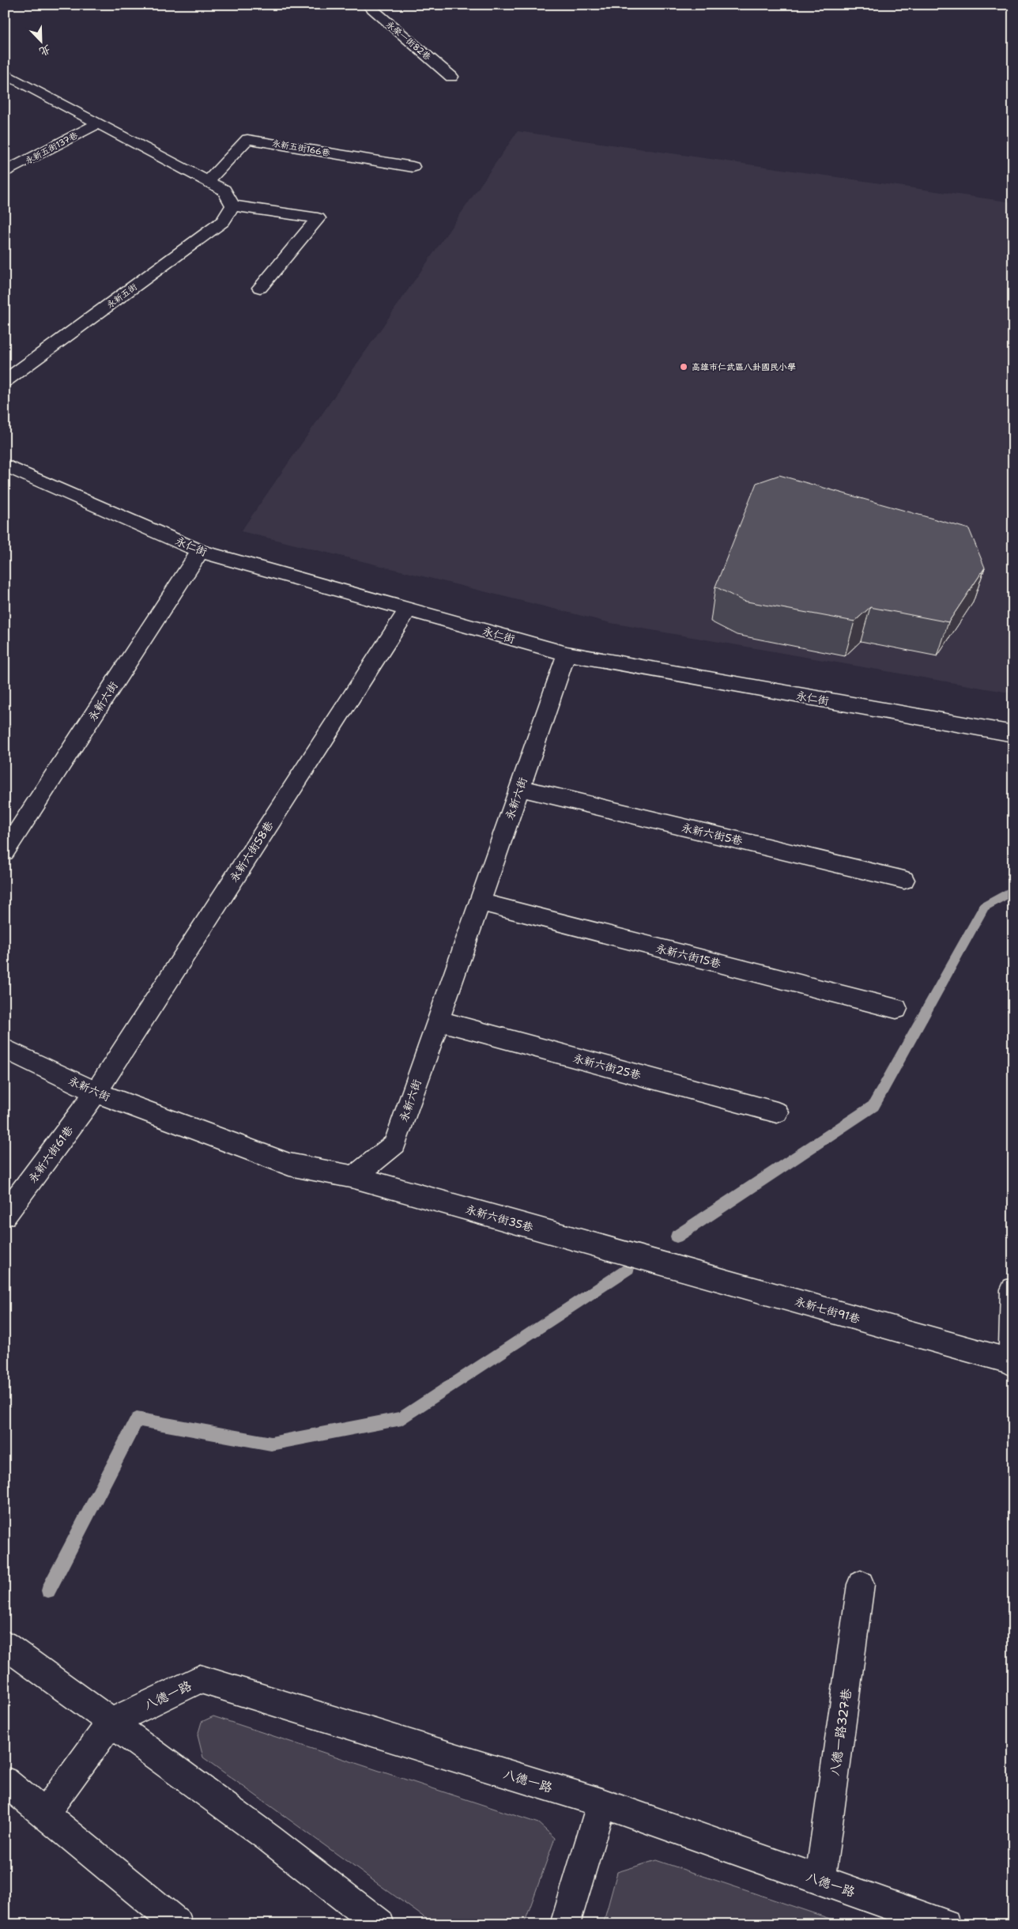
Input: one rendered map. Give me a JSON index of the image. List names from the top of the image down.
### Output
{
  "streets": {
    "street": [
      "永榮一街82巷",
      "永新五街137巷",
      "永新五街166巷",
      "永新五街",
      "永仁街",
      "永新六街",
      "永新六街5巷",
      "永新六街58巷",
      "永新六街15巷",
      "永新六街25巷",
      "永新六街61巷",
      "永新六街35巷",
      "永新七街91巷",
      "八德一路",
      "八德一路327巷"
    ]
  },
  "crossings": [
    ["永仁街", "永新六街"],
    ["永仁街", "永新六街58巷"],
    ["永新六街", "永新六街5巷"],
    ["永新六街", "永新六街58巷"],
    ["永新六街", "永新六街15巷"],
    ["永新六街", "永新六街25巷"],
    ["永新六街", "永新六街61巷"],
    ["永新六街", "永新六街35巷"],
    ["永新六街58巷", "永新六街61巷"],
    ["永新六街35巷", "永新七街91巷"],
    ["八德一路", "八德一路327巷"]
  ],
  "places": ["高雄市仁武區八卦國民小學"],
  "north": "bottom right"
}
